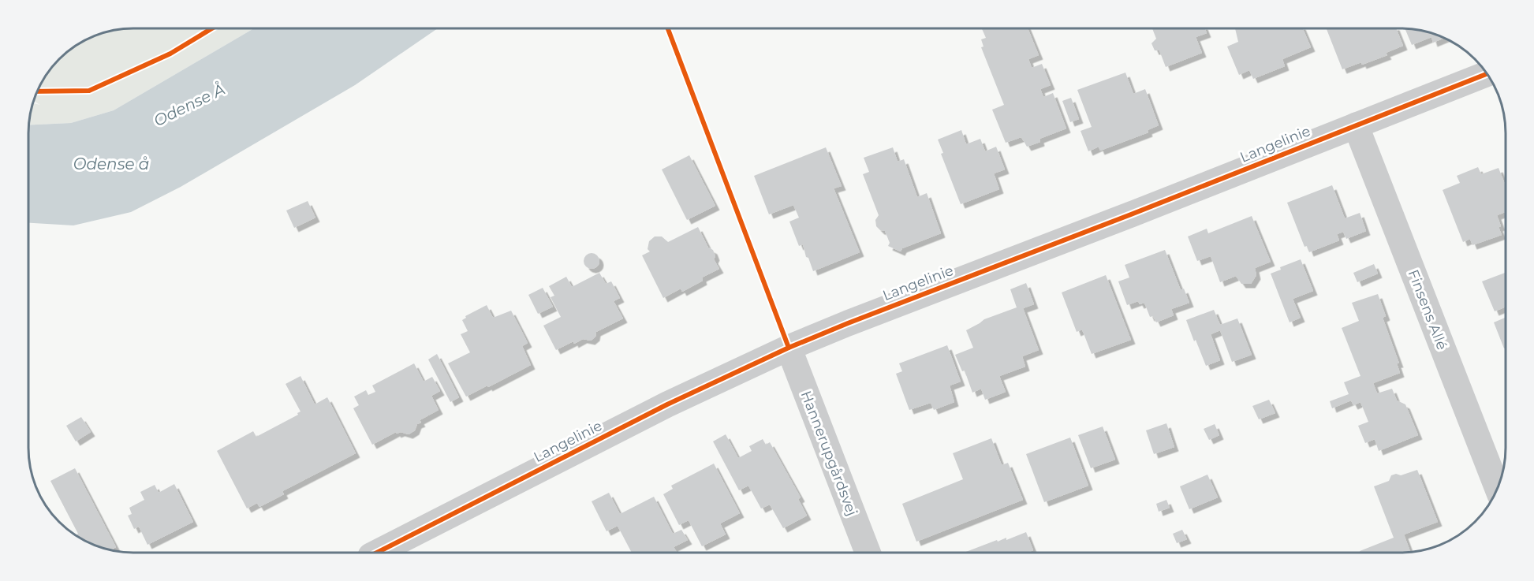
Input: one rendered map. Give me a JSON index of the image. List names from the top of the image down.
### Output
{
  "streets": {
    "street": ["Langelinie", "Finsens Allé", "Hannerupgårdsvej"]
  },
  "crossings": [
    ["Langelinie", "Finsens Allé"],
    ["Langelinie", "Hannerupgårdsvej"]
  ],
  "water": ["Odense Å", "Odense å"]
}
